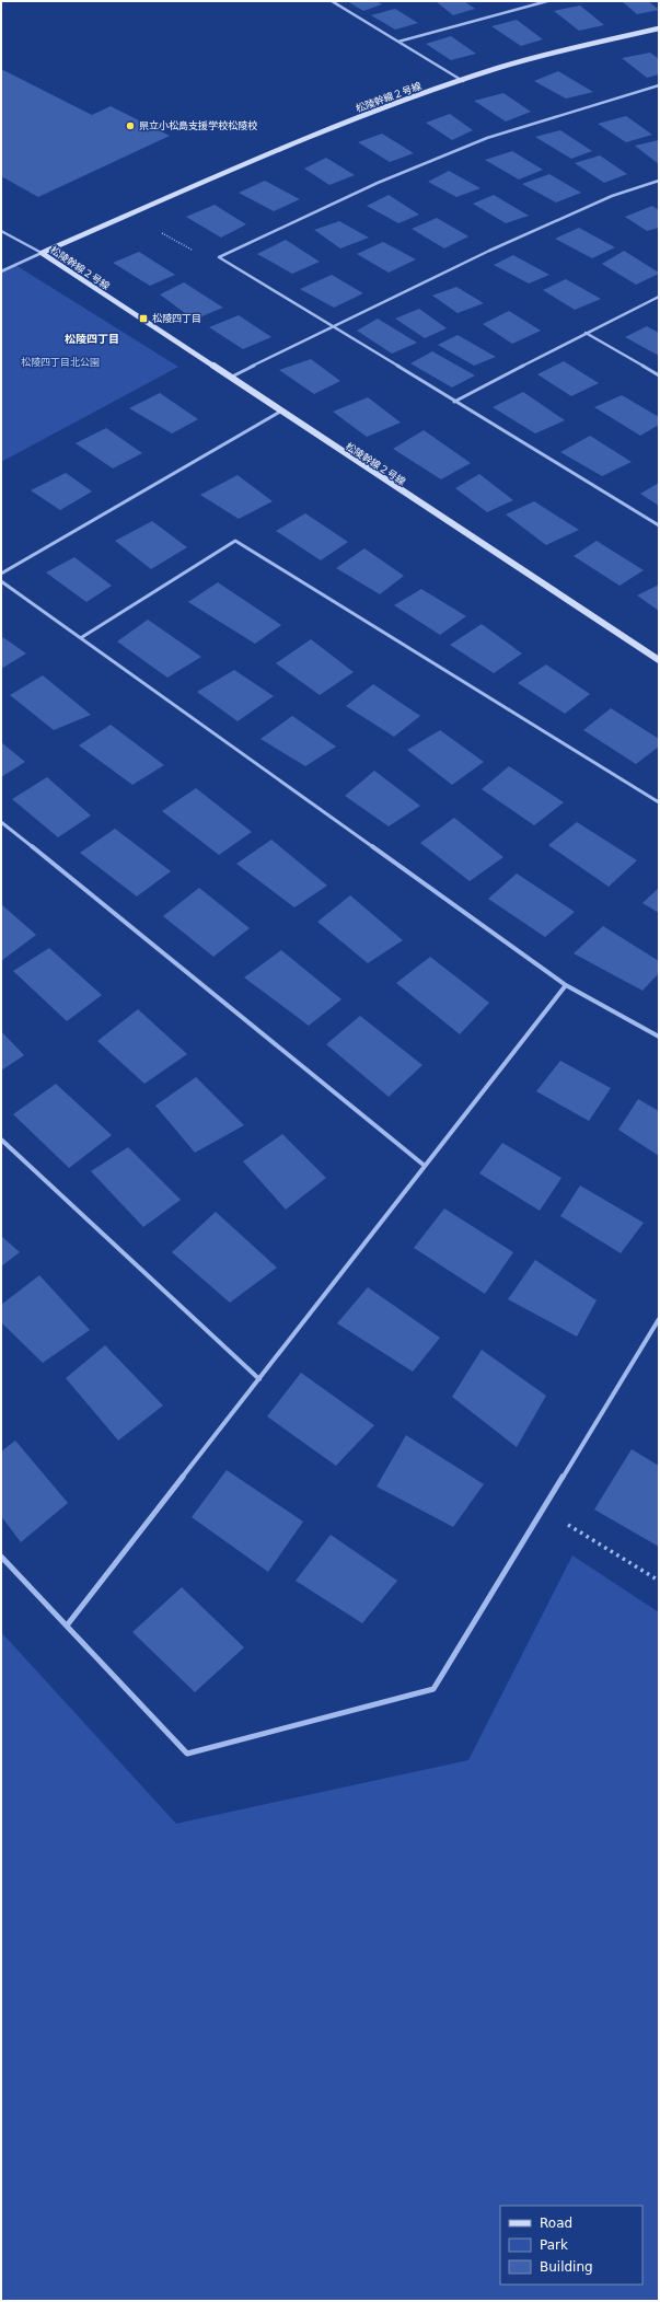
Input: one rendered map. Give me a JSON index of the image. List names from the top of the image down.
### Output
{
  "streets": {
    "street": ["松陵幹線２号線"]
  },
  "districts": ["松陵四丁目"],
  "parks": ["松陵四丁目北公園"],
  "places": {
    "other": ["県立小松島支援学校松陵校"],
    "transit": ["松陵四丁目"]
  },
  "legend": ["Road", "Park", "Building"]
}
